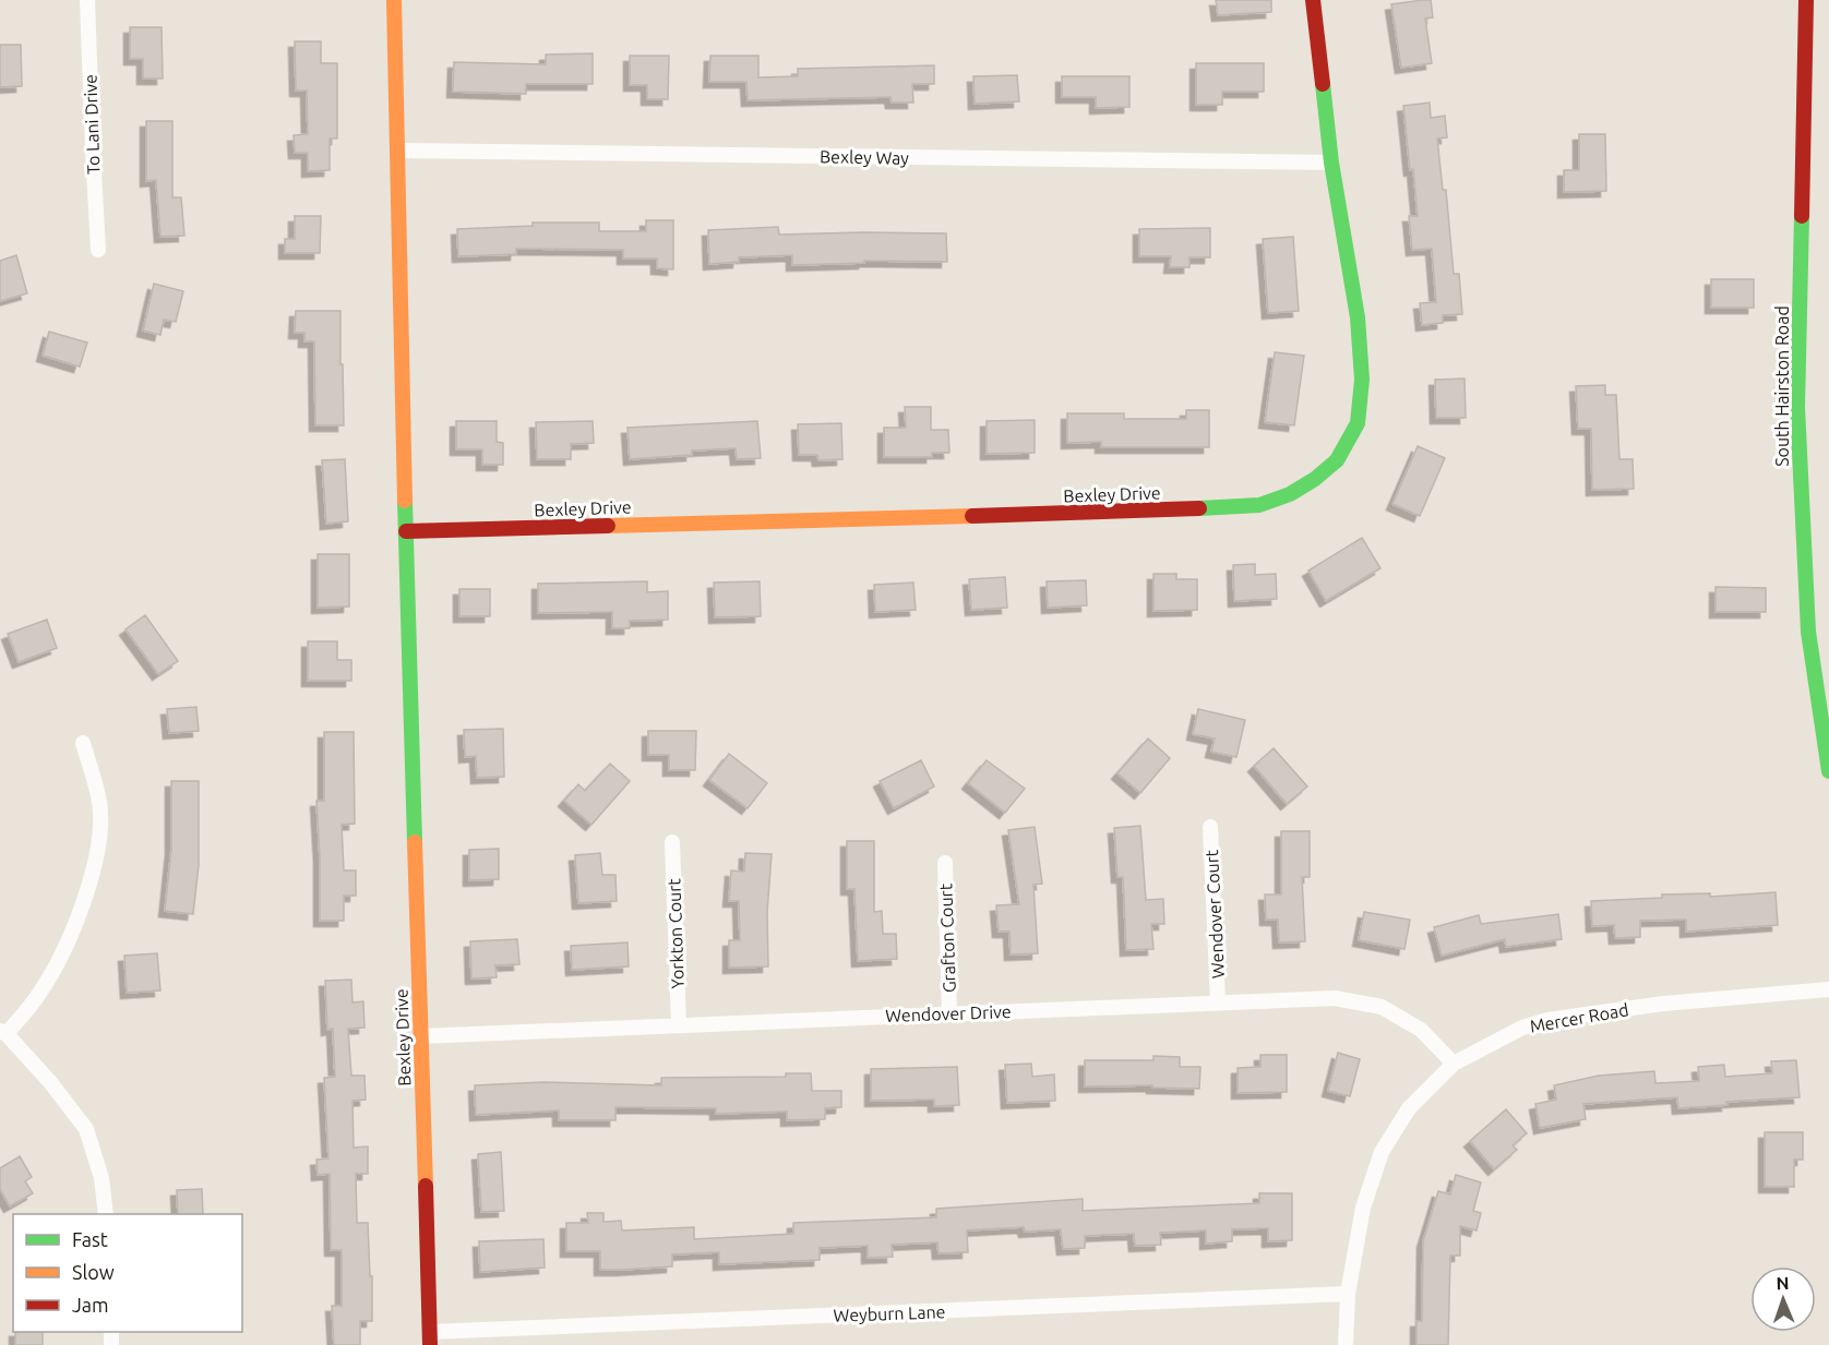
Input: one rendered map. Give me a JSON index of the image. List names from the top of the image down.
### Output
{
  "streets": {
    "street": [
      "To Lani Drive",
      "Bexley Way",
      "South Hairston Road",
      "Bexley Drive",
      "Wendover Court",
      "Yorkton Court",
      "Grafton Court",
      "Wendover Drive",
      "Mercer Road",
      "Weyburn Lane"
    ]
  },
  "crossings": [
    ["Bexley Way", "Bexley Drive"],
    ["Bexley Drive", "Wendover Drive"],
    ["Bexley Drive", "Weyburn Lane"],
    ["Wendover Court", "Wendover Drive"],
    ["Yorkton Court", "Wendover Drive"],
    ["Grafton Court", "Wendover Drive"],
    ["Wendover Drive", "Mercer Road"],
    ["Mercer Road", "Weyburn Lane"]
  ],
  "legend": ["Fast", "Slow", "Jam"],
  "north": "top"
}
